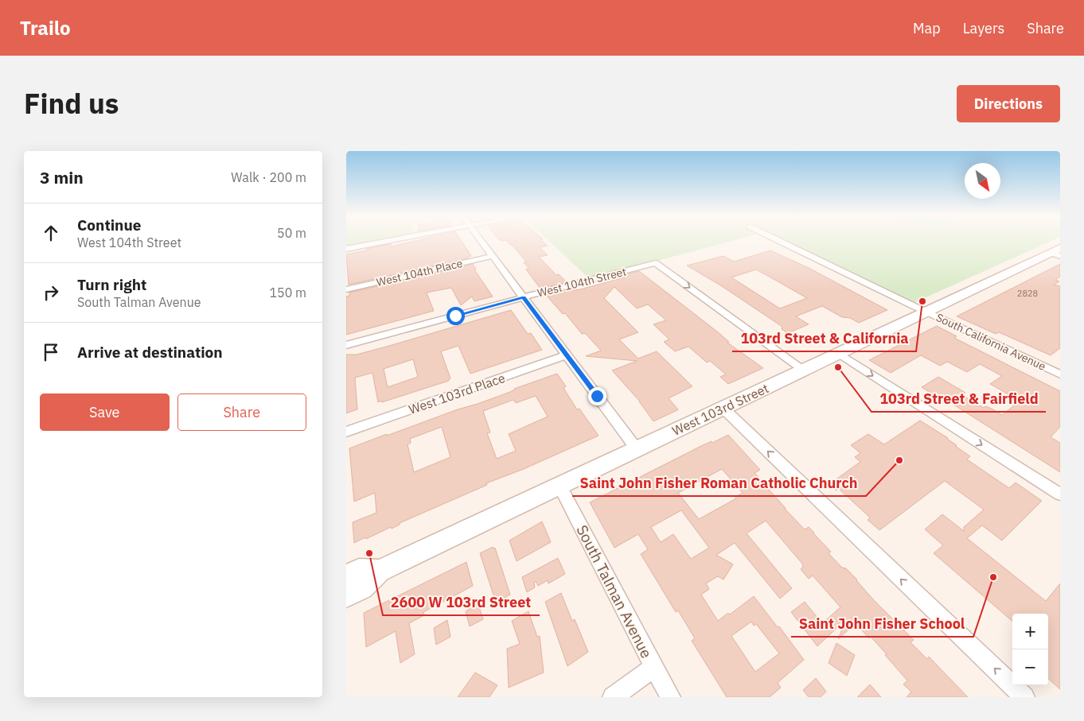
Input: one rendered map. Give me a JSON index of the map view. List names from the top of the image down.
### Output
{
  "streets": {
    "main road": ["West 103rd Street"],
    "street": [
      "West 104th Place",
      "West 104th Street",
      "South California Avenue",
      "West 103rd Place",
      "South Talman Avenue"
    ]
  },
  "crossings": [
    ["West 104th Street", "West 103rd Street"],
    ["South California Avenue", "West 103rd Street"],
    ["West 103rd Street", "South Talman Avenue"]
  ],
  "one_way": ["West 104th Street"],
  "places": [
    "103rd Street & California",
    "103rd Street & Fairfield",
    "Saint John Fisher Roman Catholic Church",
    "2600 W 103rd Street",
    "Saint John Fisher School"
  ],
  "house_numbers": ["2828"],
  "north": "bottom right",
  "page": {
    "header": "Trailo",
    "nav": ["Map", "Layers", "Share"],
    "title": "Find us",
    "buttons": [
      "Directions",
      ["Save", "Share"]
    ],
    "heading": ["3 min", "Walk · 200 m"],
    "list": [
      ["Continue", "West 104th Street", "50 m"],
      ["Turn right", "South Talman Avenue", "150 m"],
      "Arrive at destination"
    ],
    "map_buttons": ["+", "−"]
  }
}
